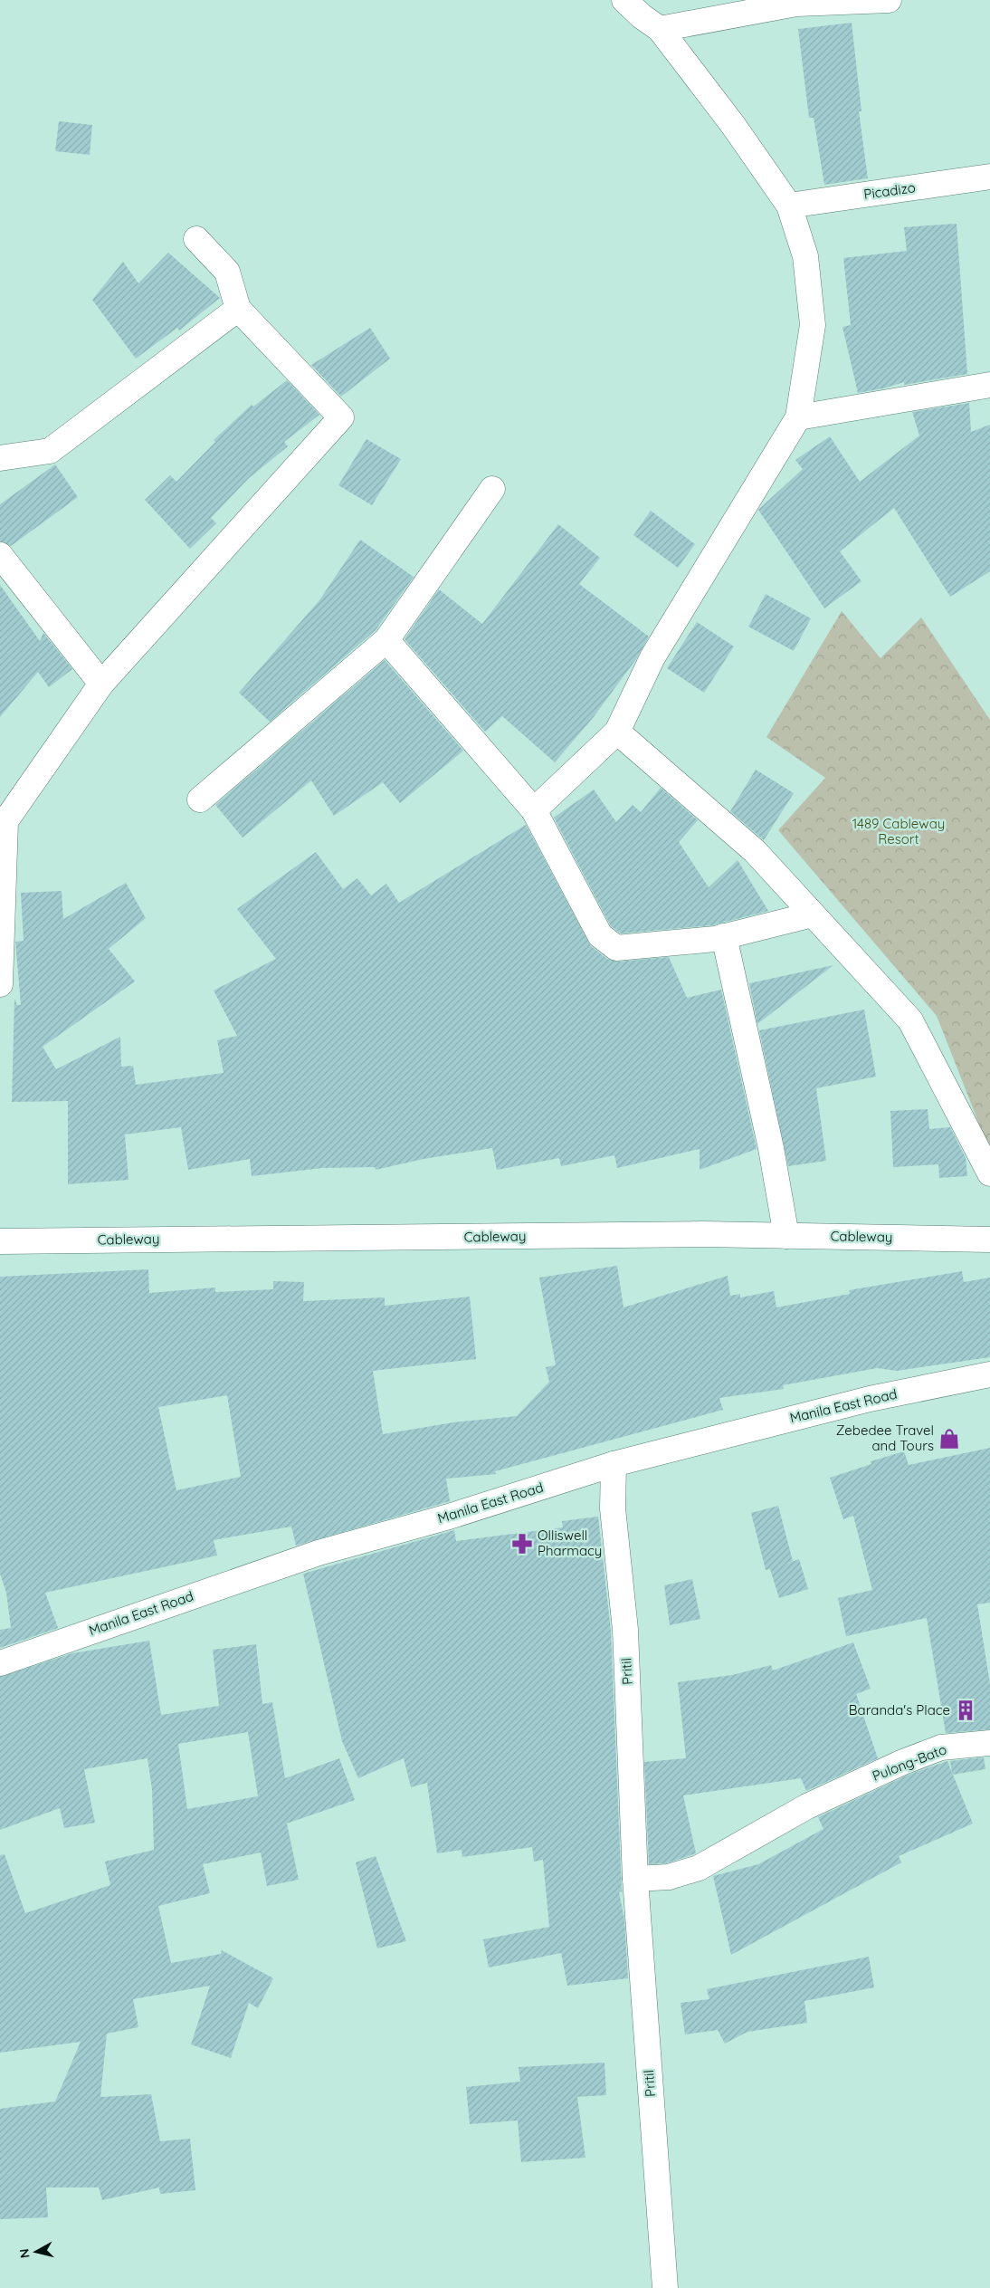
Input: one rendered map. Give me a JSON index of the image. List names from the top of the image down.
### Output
{
  "streets": {
    "street": [
      "Picadizo",
      "Cableway",
      "Manila East Road",
      "Pritil",
      "Pulong-Bato"
    ]
  },
  "crossings": [
    ["Manila East Road", "Pritil"],
    ["Pritil", "Pulong-Bato"]
  ],
  "parks": ["1489 Cableway Resort"],
  "places": {
    "shop": ["Zebedee Travel and Tours"],
    "pharmacy": ["Olliswell Pharmacy"],
    "building": ["Baranda's Place"]
  },
  "north": "left"
}
